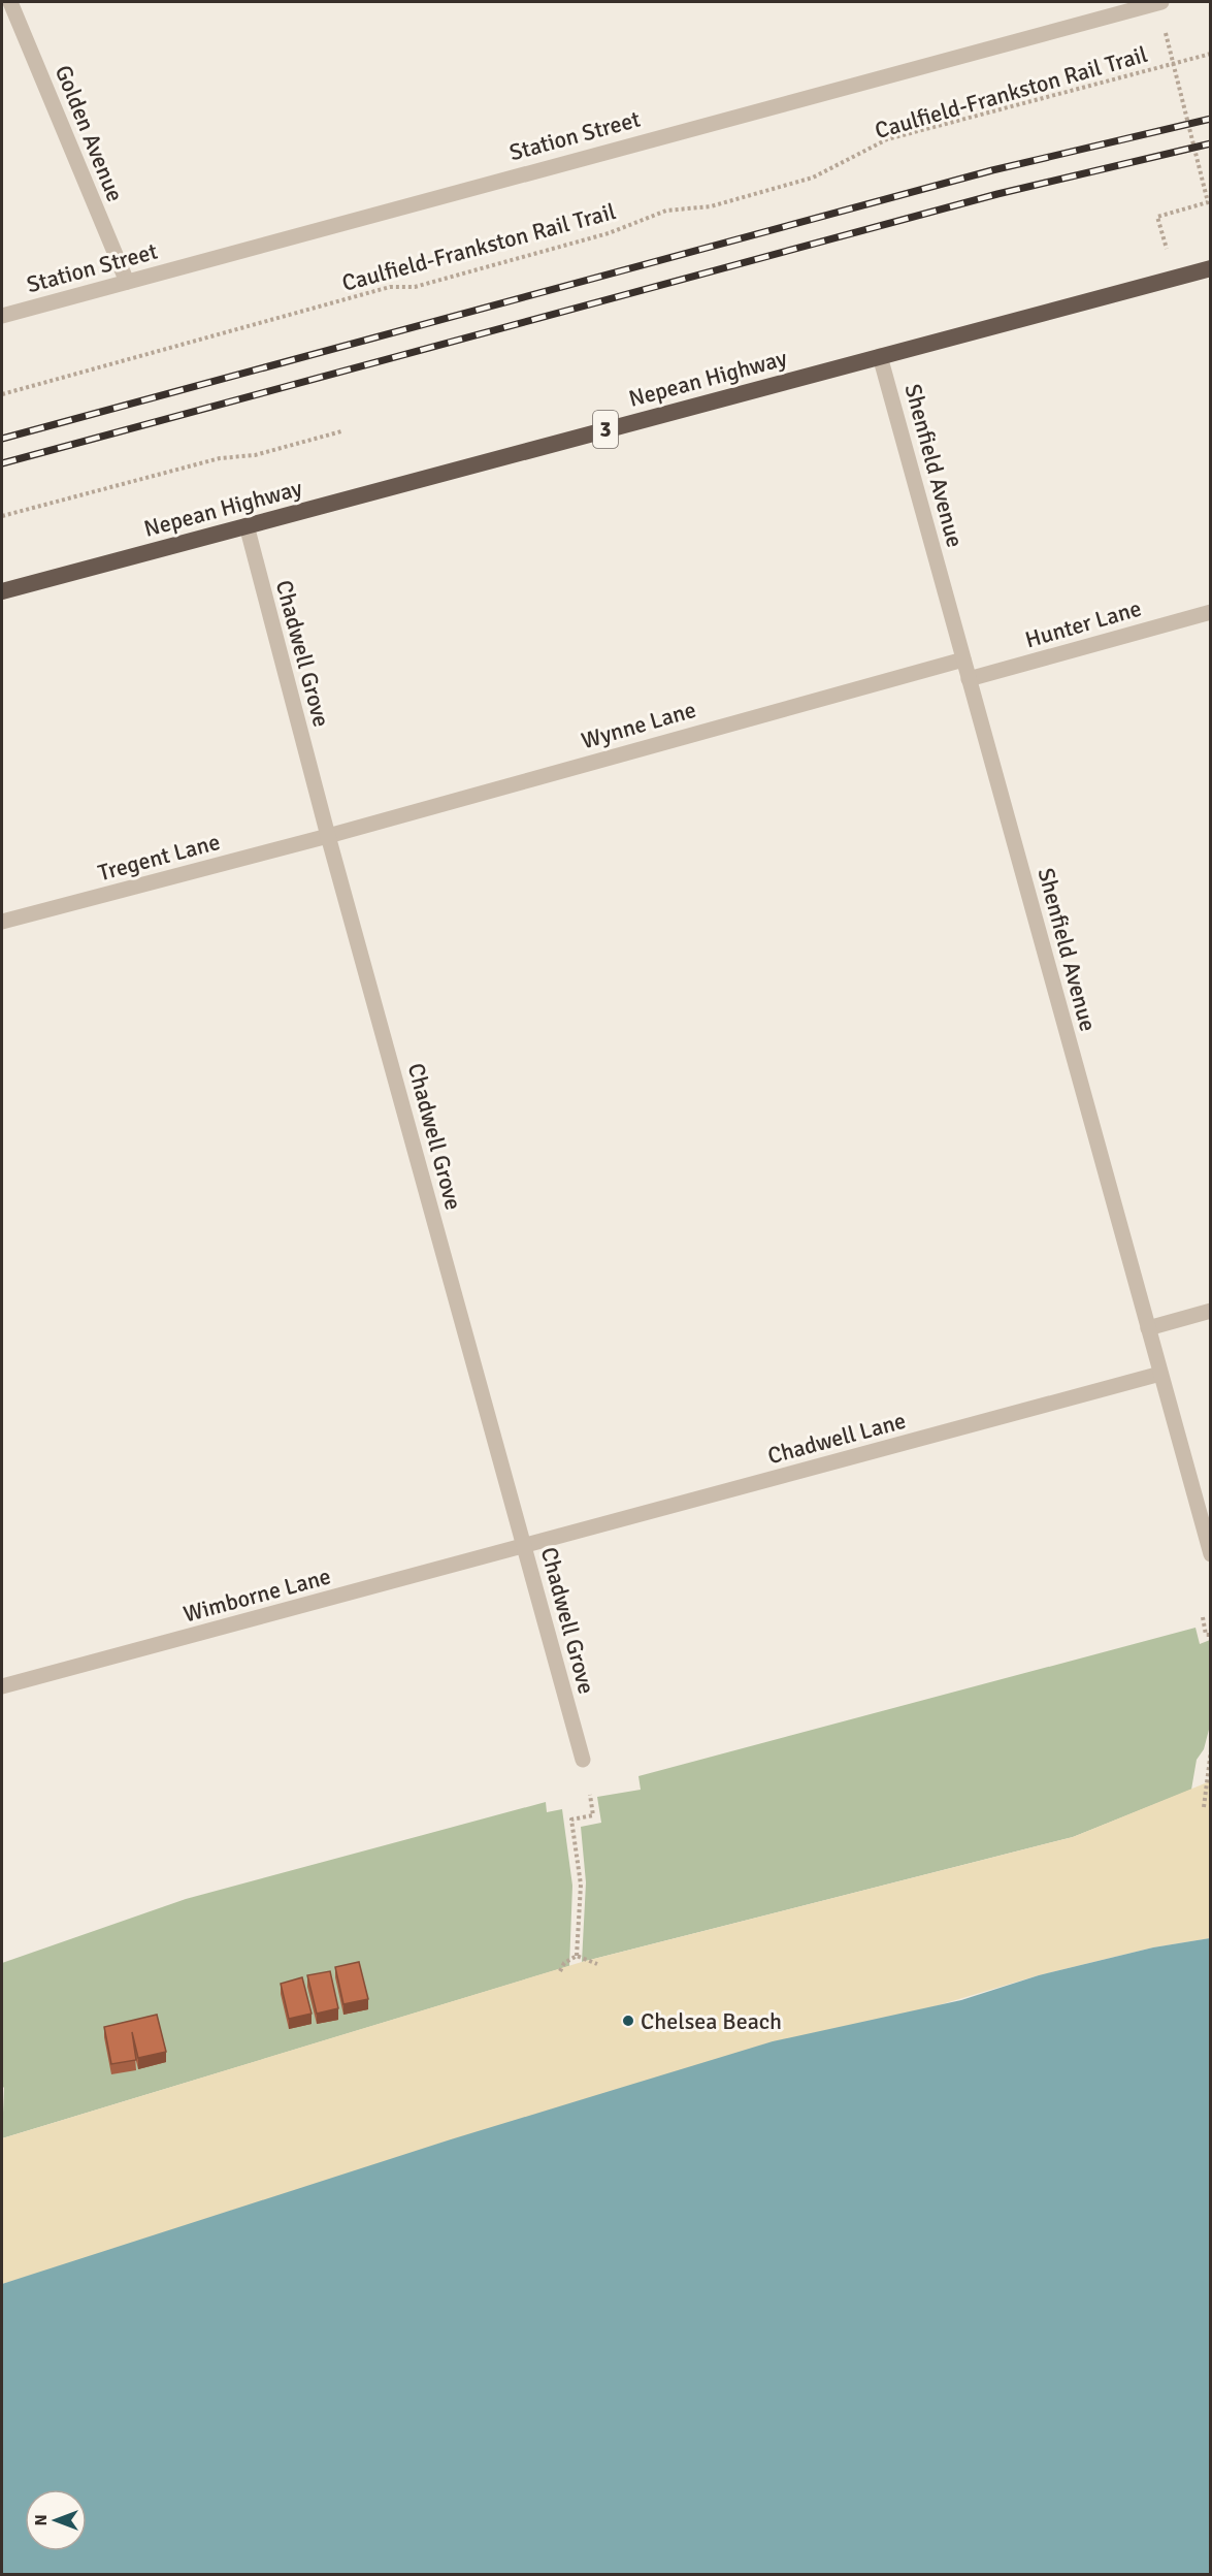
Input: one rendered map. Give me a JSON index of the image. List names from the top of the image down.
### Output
{
  "streets": {
    "highway": ["Nepean Highway", "3"],
    "street": [
      "Golden Avenue",
      "Station Street",
      "Shenfield Avenue",
      "Hunter Lane",
      "Chadwell Grove",
      "Wynne Lane",
      "Tregent Lane",
      "Chadwell Lane",
      "Wimborne Lane"
    ],
    "path": ["Caulfield-Frankston Rail Trail"]
  },
  "crossings": [
    ["Golden Avenue", "Station Street"],
    ["Nepean Highway", "Shenfield Avenue"],
    ["Nepean Highway", "Chadwell Grove"],
    ["Shenfield Avenue", "Hunter Lane"],
    ["Shenfield Avenue", "Wynne Lane"],
    ["Shenfield Avenue", "Chadwell Lane"],
    ["Chadwell Grove", "Wynne Lane"],
    ["Chadwell Grove", "Tregent Lane"],
    ["Chadwell Grove", "Chadwell Lane"],
    ["Chadwell Grove", "Wimborne Lane"],
    ["Wynne Lane", "Tregent Lane"],
    ["Chadwell Lane", "Wimborne Lane"]
  ],
  "places": ["Chelsea Beach"],
  "north": "left"
}
